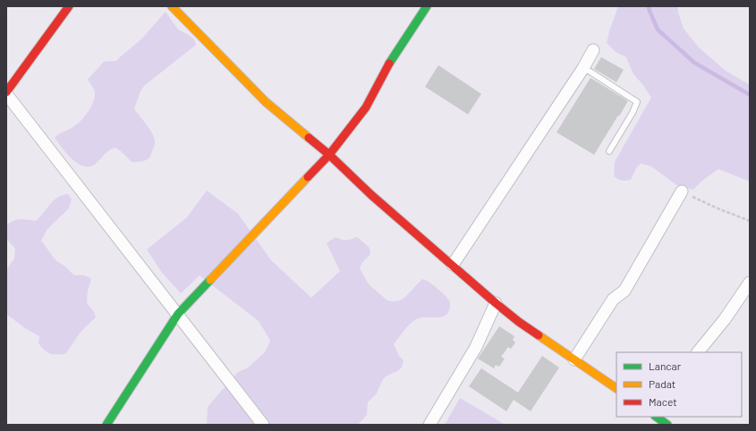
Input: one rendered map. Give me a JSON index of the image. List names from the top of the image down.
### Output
{
  "legend": ["Lancar", "Padat", "Macet"]
}
